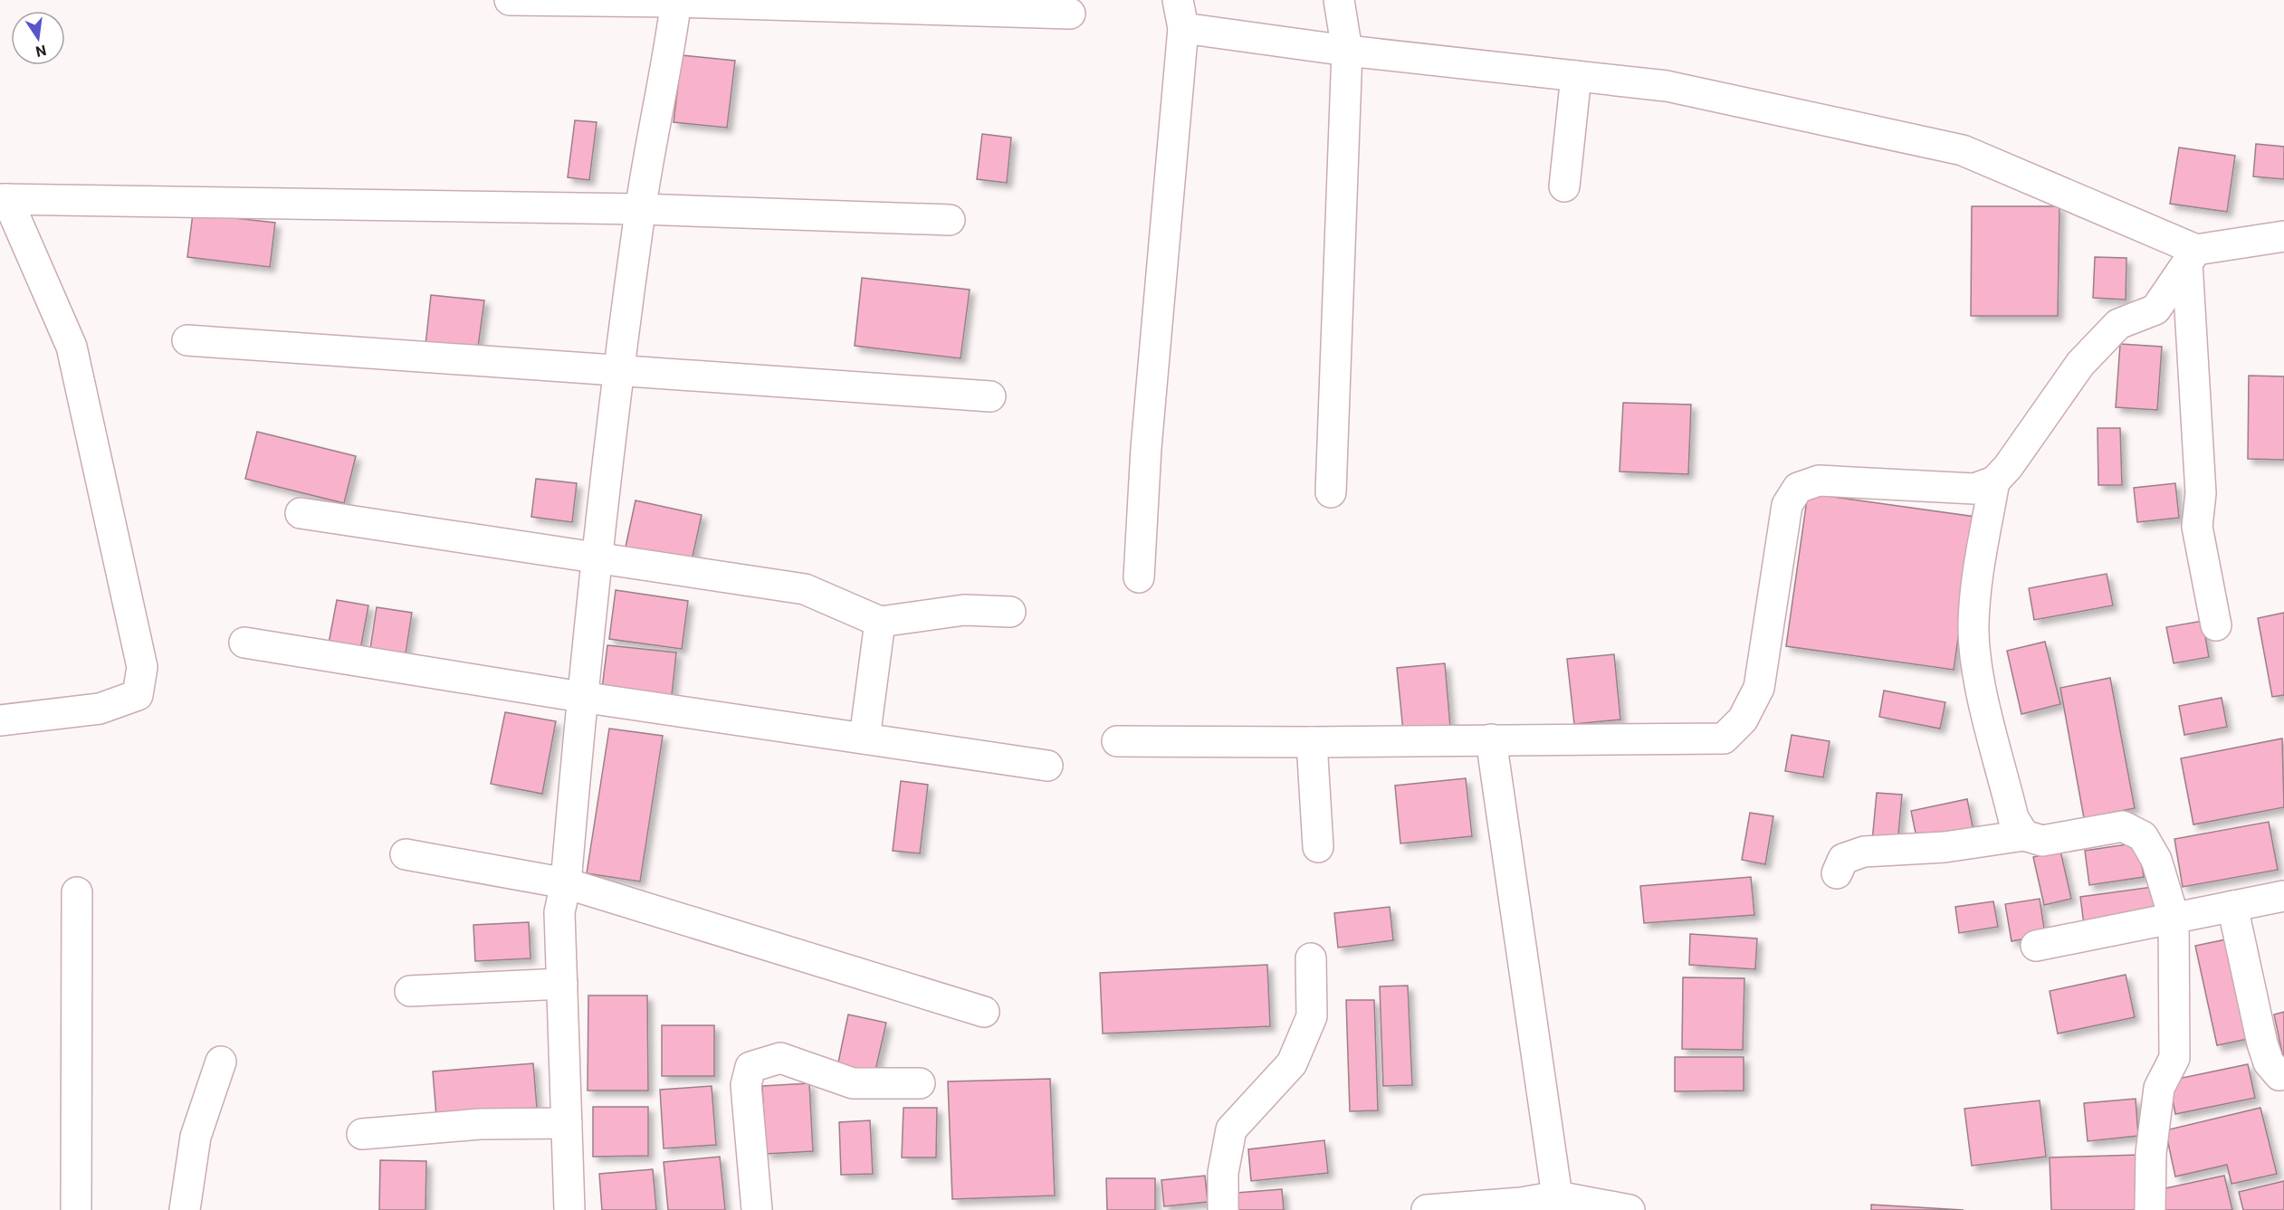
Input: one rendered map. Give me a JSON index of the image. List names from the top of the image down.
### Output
{
  "north": "bottom"
}
